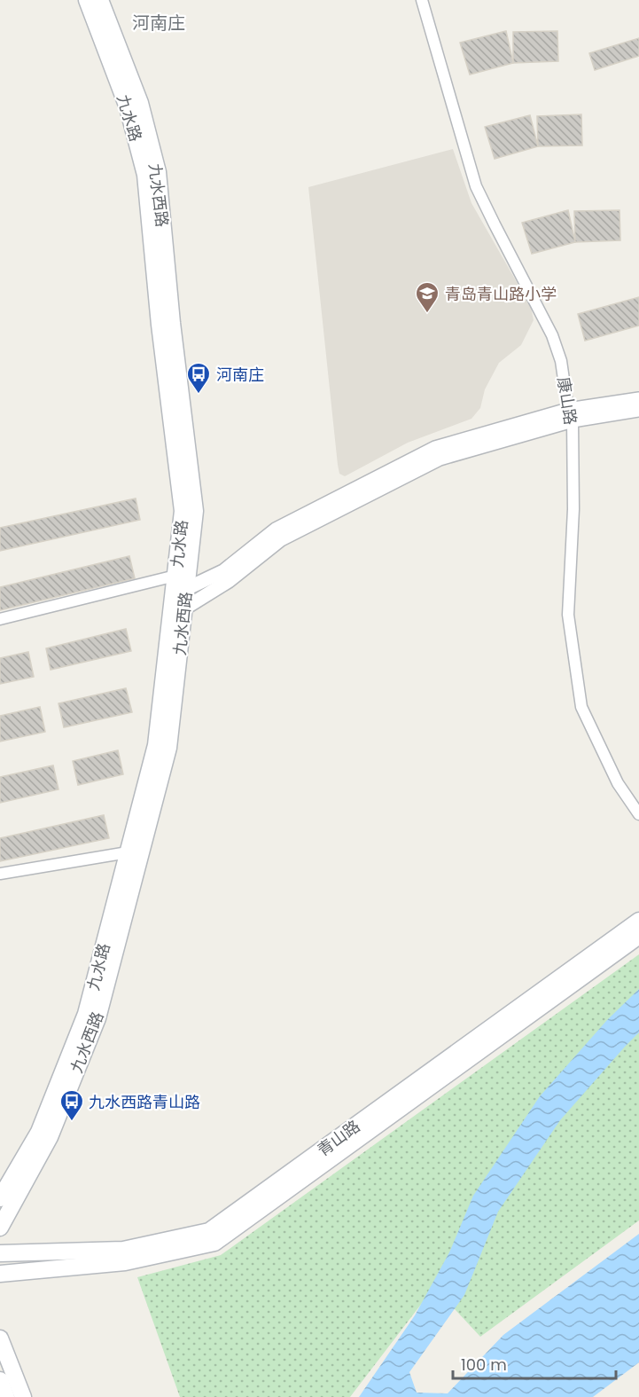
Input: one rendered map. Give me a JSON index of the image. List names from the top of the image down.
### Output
{
  "streets": {
    "main road": ["九水路", "九水西路", "青山路"],
    "street": ["康山路"]
  },
  "crossings": [
    ["九水路", "九水西路"]
  ],
  "districts": ["河南庄"],
  "places": {
    "school or university": ["青岛青山路小学"],
    "bus stop": ["河南庄", "九水西路青山路"]
  },
  "scale_bar": "100 m"
}
